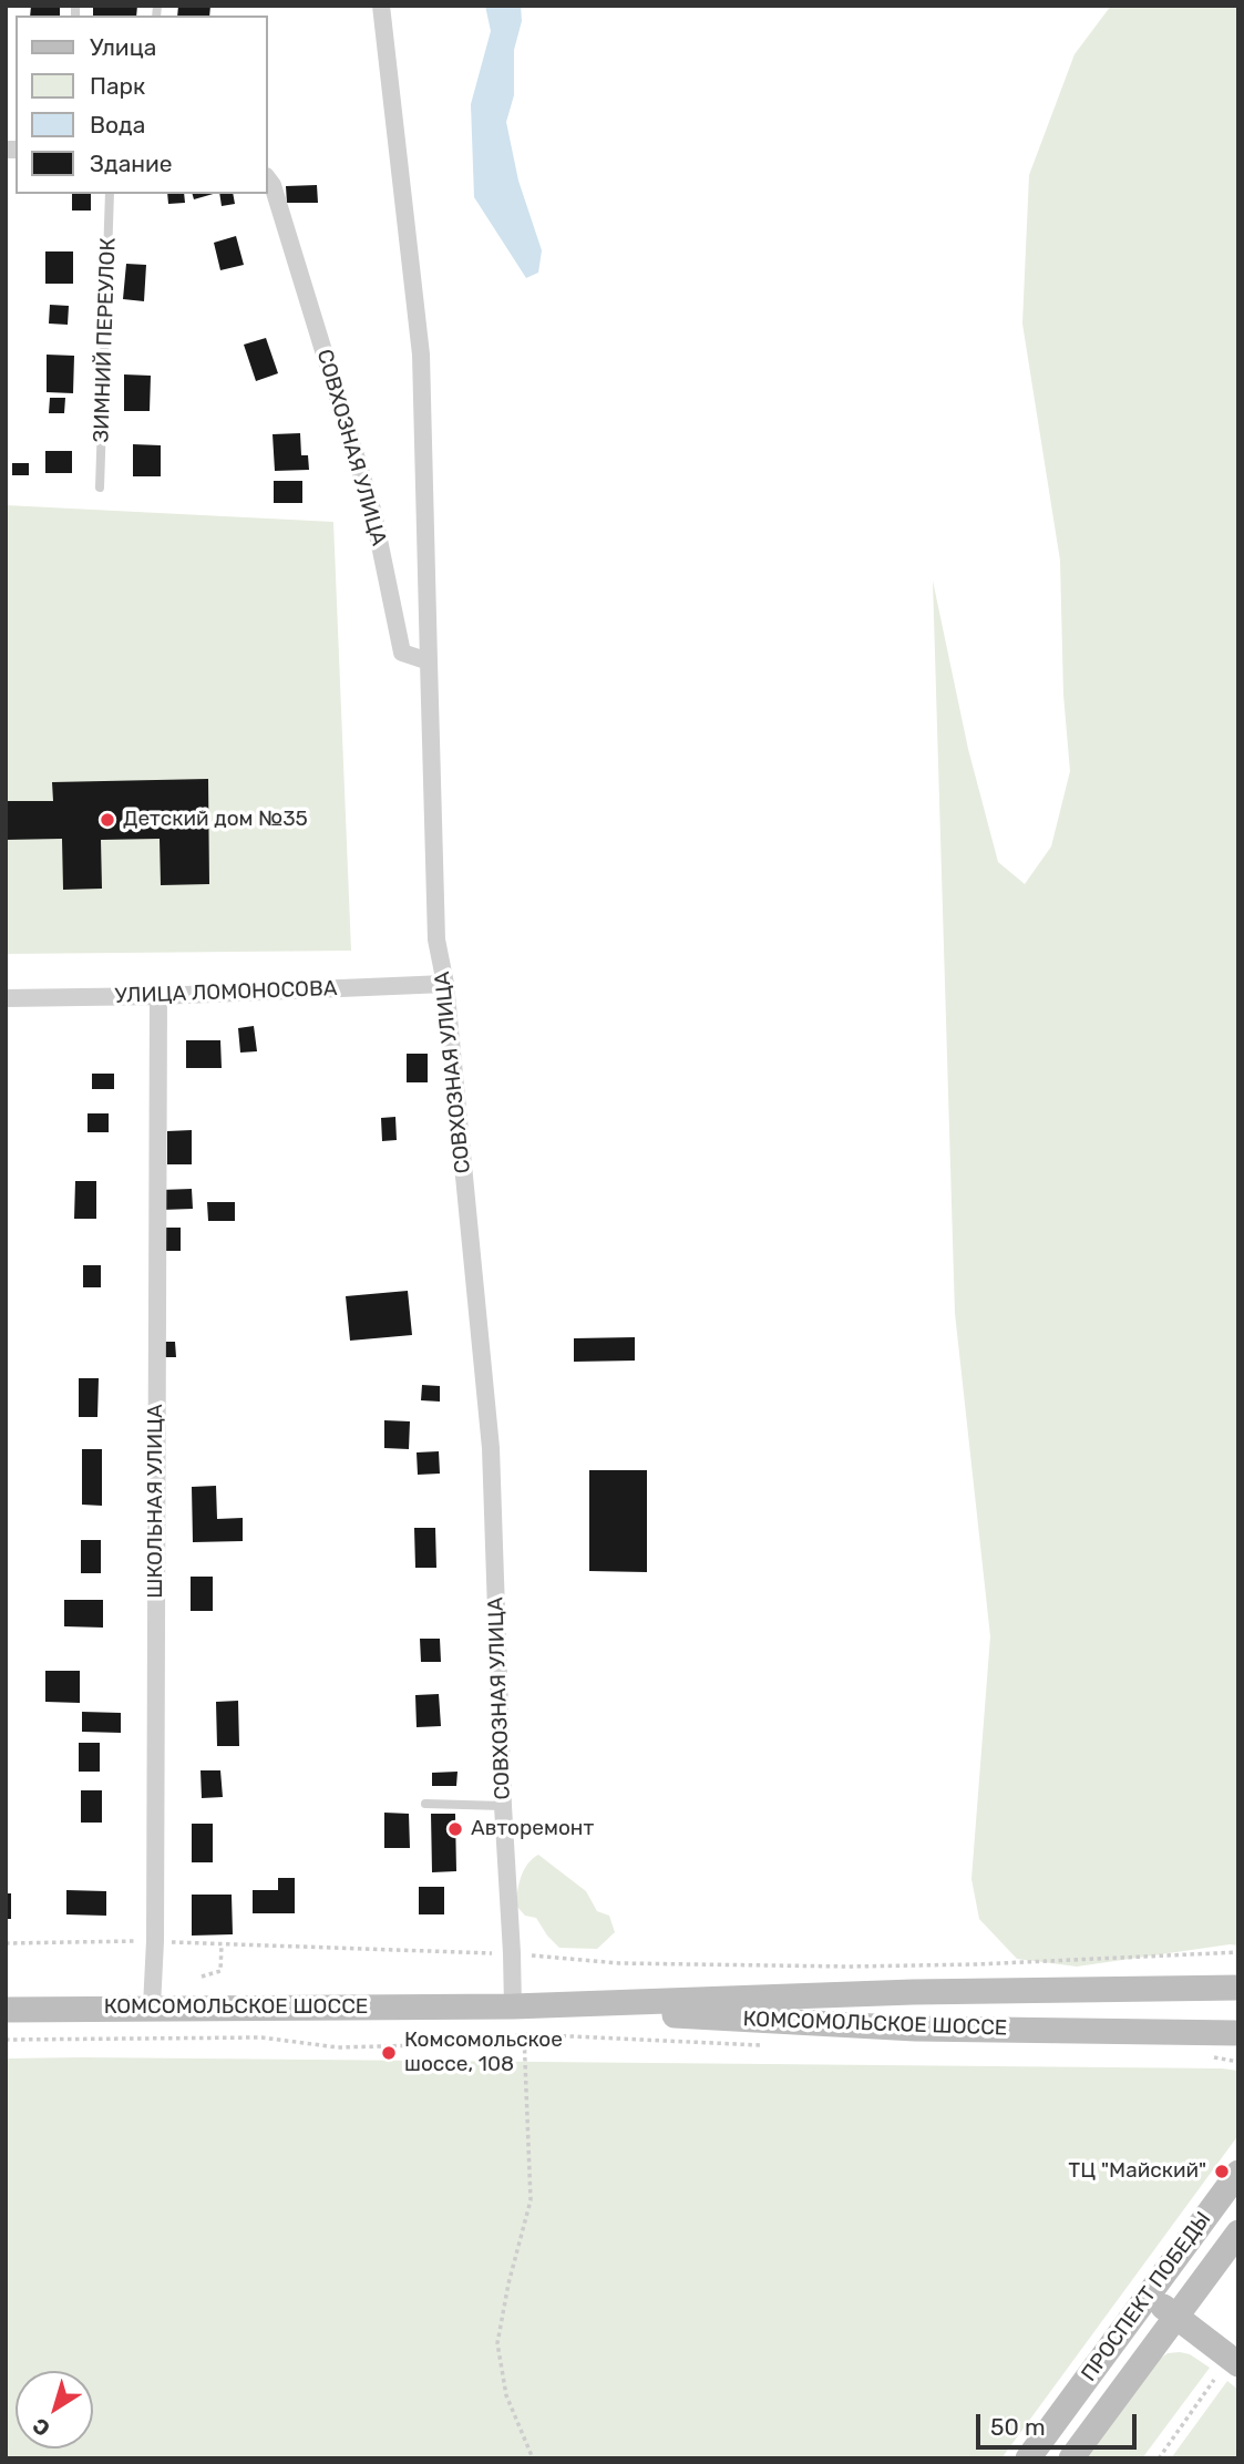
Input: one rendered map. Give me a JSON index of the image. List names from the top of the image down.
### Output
{
  "streets": {
    "main road": ["КОМСОМОЛЬСКОЕ ШОССЕ", "ПРОСПЕКТ ПОБЕДЫ"],
    "street": ["СОВХОЗНАЯ УЛИЦА", "УЛИЦА ЛОМОНОСОВА", "ШКОЛЬНАЯ УЛИЦА"],
    "lane": ["ЗИМНИЙ ПЕРЕУЛОК"]
  },
  "crossings": [
    ["СОВХОЗНАЯ УЛИЦА", "УЛИЦА ЛОМОНОСОВА"],
    ["СОВХОЗНАЯ УЛИЦА", "КОМСОМОЛЬСКОЕ ШОССЕ"],
    ["УЛИЦА ЛОМОНОСОВА", "ШКОЛЬНАЯ УЛИЦА"],
    ["ШКОЛЬНАЯ УЛИЦА", "КОМСОМОЛЬСКОЕ ШОССЕ"]
  ],
  "places": [
    "Детский дом №35",
    "Авторемонт",
    "Комсомольское шоссе, 108",
    "ТЦ \"Майский\""
  ],
  "legend": [
    "Улица",
    "Парк",
    "Вода",
    "Здание"
  ],
  "scale_bar": "50 m",
  "north": "bottom left"
}
